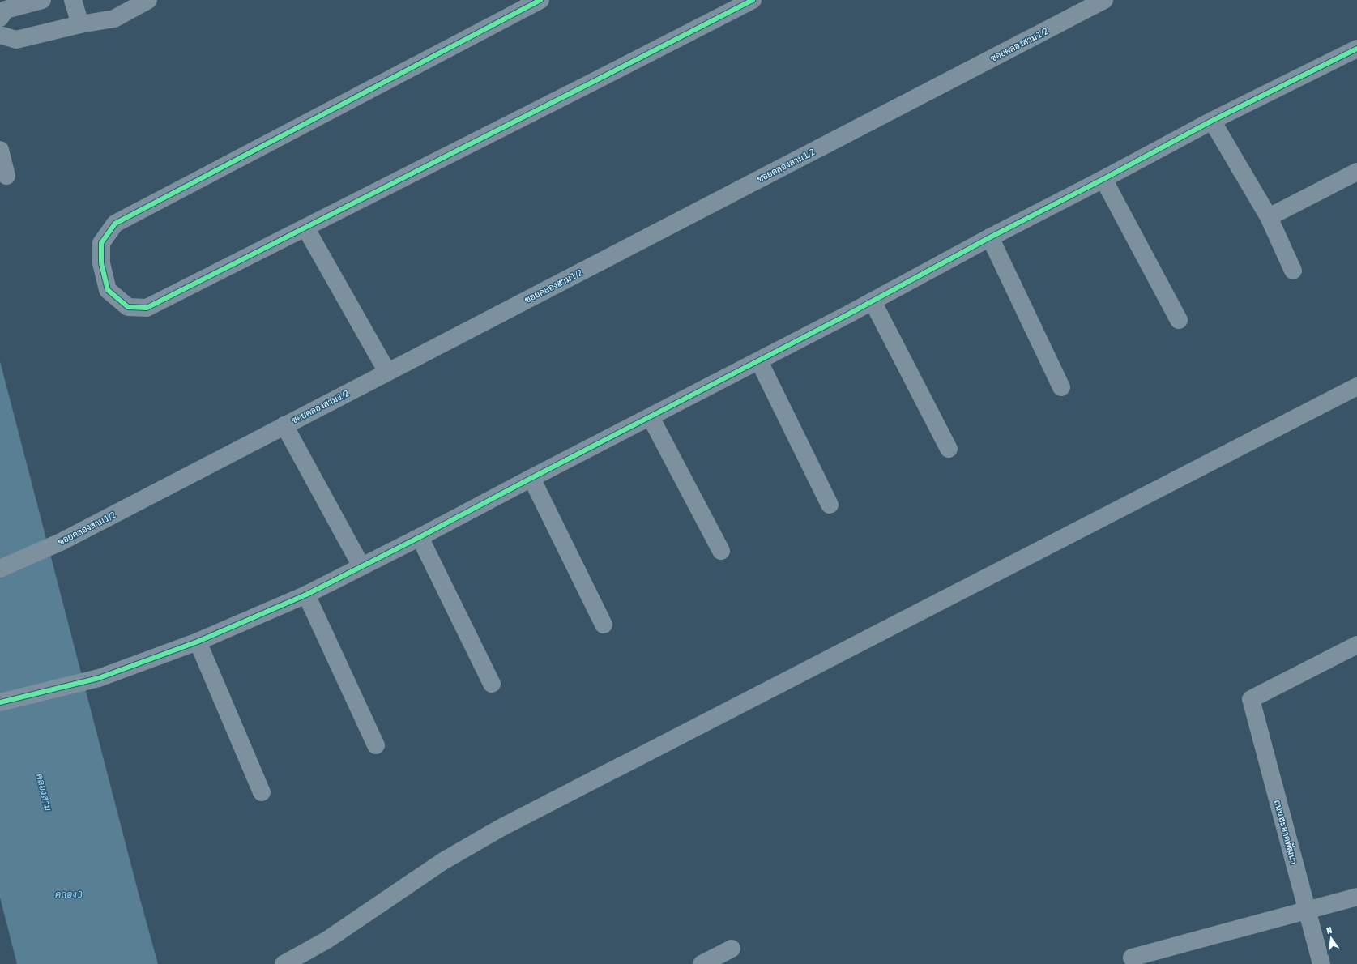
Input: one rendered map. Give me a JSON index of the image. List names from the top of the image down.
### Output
{
  "streets": {
    "street": ["ซอยคลองสาม 1/2", "ถนน สะอาดพัฒนา"]
  },
  "water": ["คลองสาม", "คลอง 3"],
  "north": "top"
}
